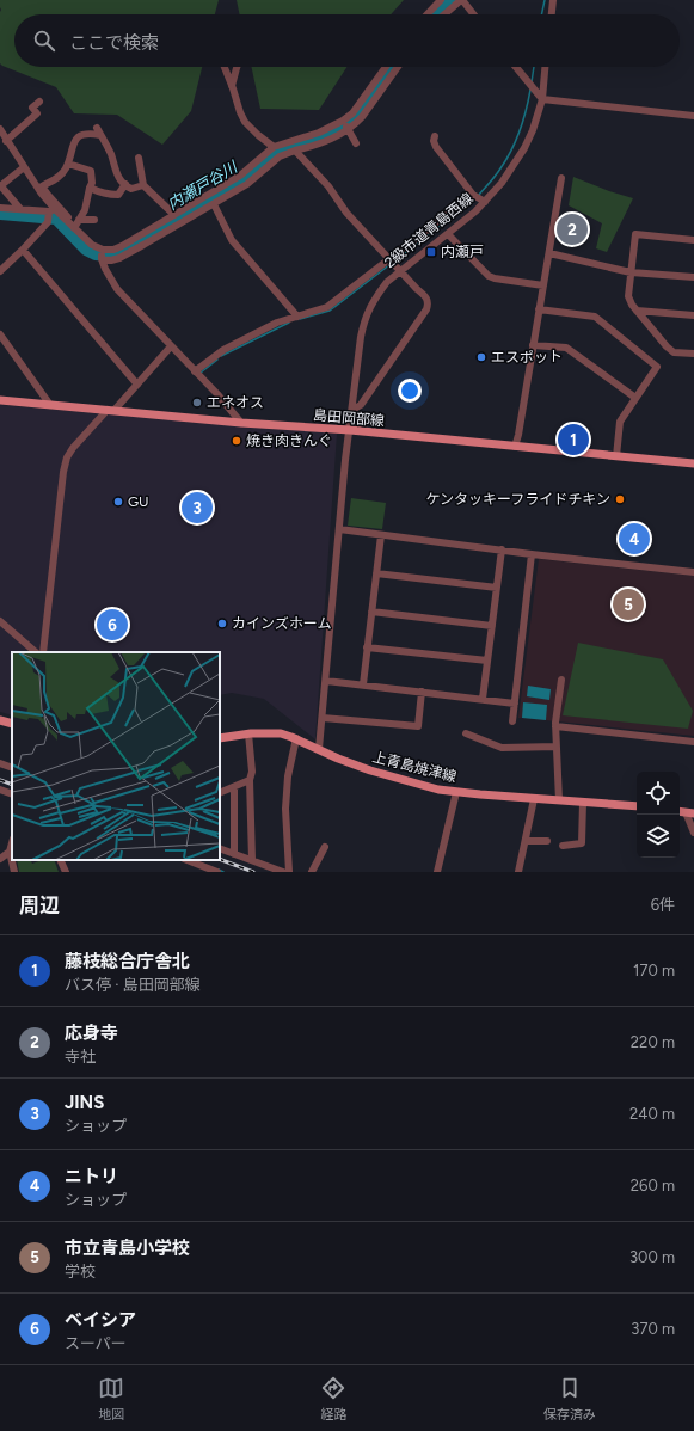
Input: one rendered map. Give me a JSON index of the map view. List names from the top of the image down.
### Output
{
  "streets": {
    "main road": ["島田岡部線", "上青島焼津線"],
    "street": ["2級市道青島西線"]
  },
  "crossings": [
    ["2級市道青島西線", "島田岡部線"],
    ["2級市道青島西線", "上青島焼津線"]
  ],
  "water": ["内瀬戸谷川"],
  "places": {
    "transit": ["内瀬戸"],
    "other": [
      "エスポット",
      "エネオス",
      "焼き肉きんぐ",
      "ケンタッキーフライドチキン",
      "GU",
      "カインズホーム"
    ]
  },
  "page": {
    "search": "ここで検索",
    "pins": [
      "2",
      "1",
      "3",
      "4",
      "5",
      "6"
    ],
    "heading": ["周辺", "6件"],
    "list": [
      {
        "mark": "1",
        "name": "藤枝総合庁舎北",
        "note": "バス停 · 島田岡部線",
        "value": "170 m"
      },
      {
        "mark": "2",
        "name": "応身寺",
        "note": "寺社",
        "value": "220 m"
      },
      {
        "mark": "3",
        "name": "JINS",
        "note": "ショップ",
        "value": "240 m"
      },
      {
        "mark": "4",
        "name": "ニトリ",
        "note": "ショップ",
        "value": "260 m"
      },
      {
        "mark": "5",
        "name": "市立青島小学校",
        "note": "学校",
        "value": "300 m"
      },
      {
        "mark": "6",
        "name": "ベイシア",
        "note": "スーパー",
        "value": "370 m"
      }
    ],
    "nav": ["地図", "経路", "保存済み"]
  }
}
